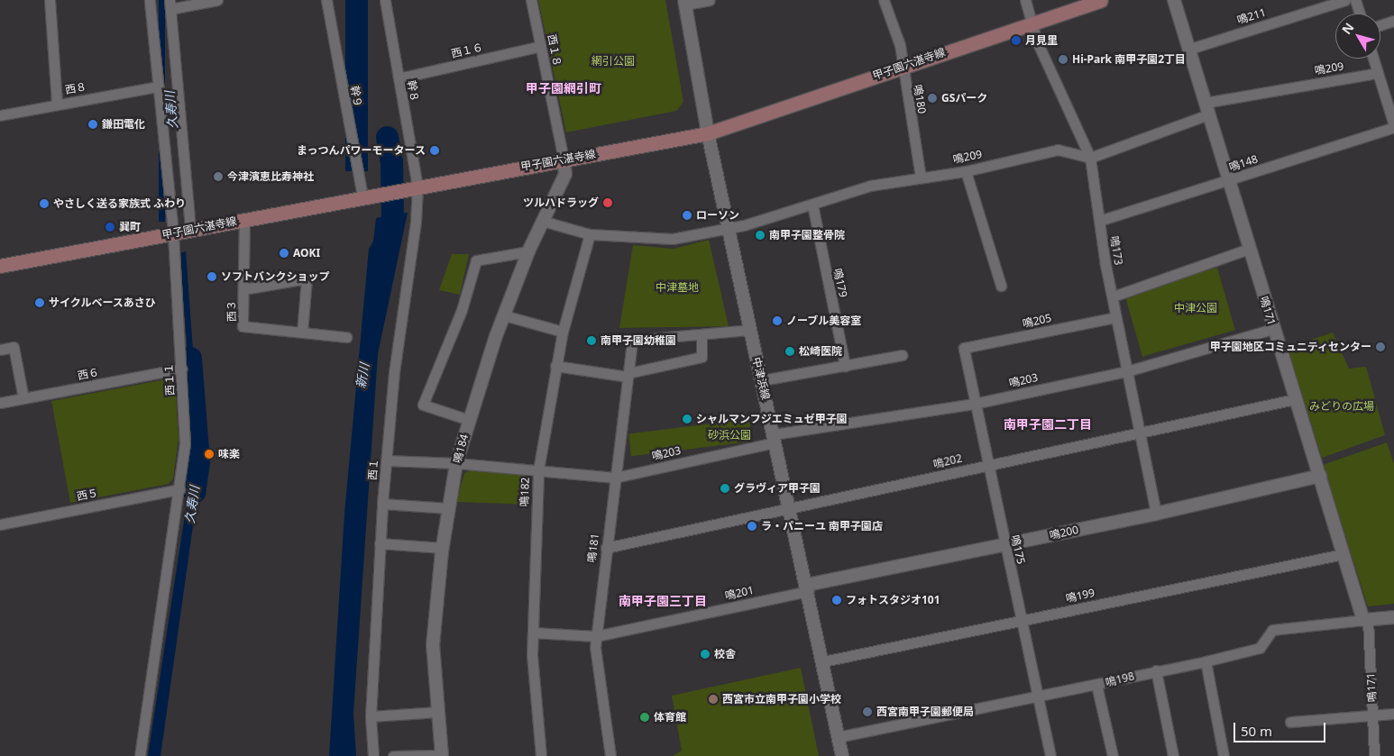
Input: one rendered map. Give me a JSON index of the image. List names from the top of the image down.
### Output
{
  "streets": {
    "main road": ["甲子園六湛寺線"],
    "street": [
      "鳴211",
      "西１６",
      "西１８",
      "鳴209",
      "西８",
      "幹８",
      "幹９",
      "鳴180",
      "鳴148",
      "鳴173",
      "鳴179",
      "西３",
      "鳴171",
      "鳴205",
      "西６",
      "中津浜線",
      "西１１",
      "鳴203",
      "鳴184",
      "鳴202",
      "西１",
      "鳴182",
      "西５",
      "鳴200",
      "鳴181",
      "鳴175",
      "鳴201",
      "鳴199",
      "鳴198"
    ]
  },
  "crossings": [
    ["鳴211", "鳴171"],
    ["西１６", "西１８"],
    ["西１６", "幹８"],
    ["西１８", "甲子園六湛寺線"],
    ["西１８", "鳴184"],
    ["甲子園六湛寺線", "幹８"],
    ["甲子園六湛寺線", "幹９"],
    ["甲子園六湛寺線", "鳴180"],
    ["甲子園六湛寺線", "鳴173"],
    ["甲子園六湛寺線", "西３"],
    ["甲子園六湛寺線", "中津浜線"],
    ["甲子園六湛寺線", "西１１"],
    ["甲子園六湛寺線", "鳴184"],
    ["甲子園六湛寺線", "西１"],
    ["鳴209", "鳴180"],
    ["鳴209", "鳴173"],
    ["鳴209", "鳴179"],
    ["鳴209", "鳴171"],
    ["鳴209", "中津浜線"],
    ["鳴209", "鳴184"],
    ["鳴209", "鳴182"],
    ["西８", "西１１"],
    ["幹８", "西１"],
    ["鳴148", "鳴173"],
    ["鳴148", "鳴171"],
    ["鳴173", "鳴205"],
    ["鳴173", "鳴203"],
    ["鳴173", "鳴202"],
    ["鳴173", "鳴200"],
    ["鳴171", "鳴203"],
    ["鳴171", "鳴202"],
    ["鳴171", "鳴200"],
    ["鳴171", "鳴199"],
    ["鳴171", "鳴198"],
    ["鳴205", "鳴175"],
    ["西６", "西１１"],
    ["中津浜線", "鳴203"],
    ["中津浜線", "鳴202"],
    ["中津浜線", "鳴200"],
    ["中津浜線", "鳴201"],
    ["中津浜線", "鳴199"],
    ["中津浜線", "鳴198"],
    ["西１１", "西５"],
    ["鳴203", "鳴184"],
    ["鳴203", "西１"],
    ["鳴203", "鳴182"],
    ["鳴203", "鳴181"],
    ["鳴203", "鳴175"],
    ["鳴202", "鳴181"],
    ["鳴202", "鳴175"],
    ["鳴182", "鳴201"],
    ["鳴200", "鳴175"],
    ["鳴200", "鳴201"],
    ["鳴181", "鳴201"],
    ["鳴175", "鳴199"],
    ["鳴175", "鳴198"]
  ],
  "districts": ["甲子園網引町", "南甲子園二丁目", "南甲子園三丁目"],
  "water": ["久寿川", "新川"],
  "parks": [
    "網引公園",
    "中津墓地",
    "中津公園",
    "みどりの広場",
    "砂浜公園"
  ],
  "places": [
    "月見里",
    "Hi-Park 南甲子園2丁目",
    "GSパーク",
    "鎌田電化",
    "まっつんパワーモータース",
    "今津濱恵比寿神社",
    "ツルハドラッグ",
    "やさしく送る家族式 ふわり",
    "ローソン",
    "巽町",
    "南甲子園整骨院",
    "AOKI",
    "ソフトバンクショップ",
    "サイクルベースあさひ",
    "ノーブル美容室",
    "南甲子園幼稚園",
    "甲子園地区コミュニティセンター",
    "松崎医院",
    "シャルマンフジエミュゼ甲子園",
    "味楽",
    "グラヴィア甲子園",
    "ラ・パニーユ 南甲子園店",
    "フォトスタジオ101",
    "校舎",
    "西宮市立南甲子園小学校",
    "西宮南甲子園郵便局",
    "体育館"
  ],
  "scale_bar": "50 m",
  "north": "top left"
}
